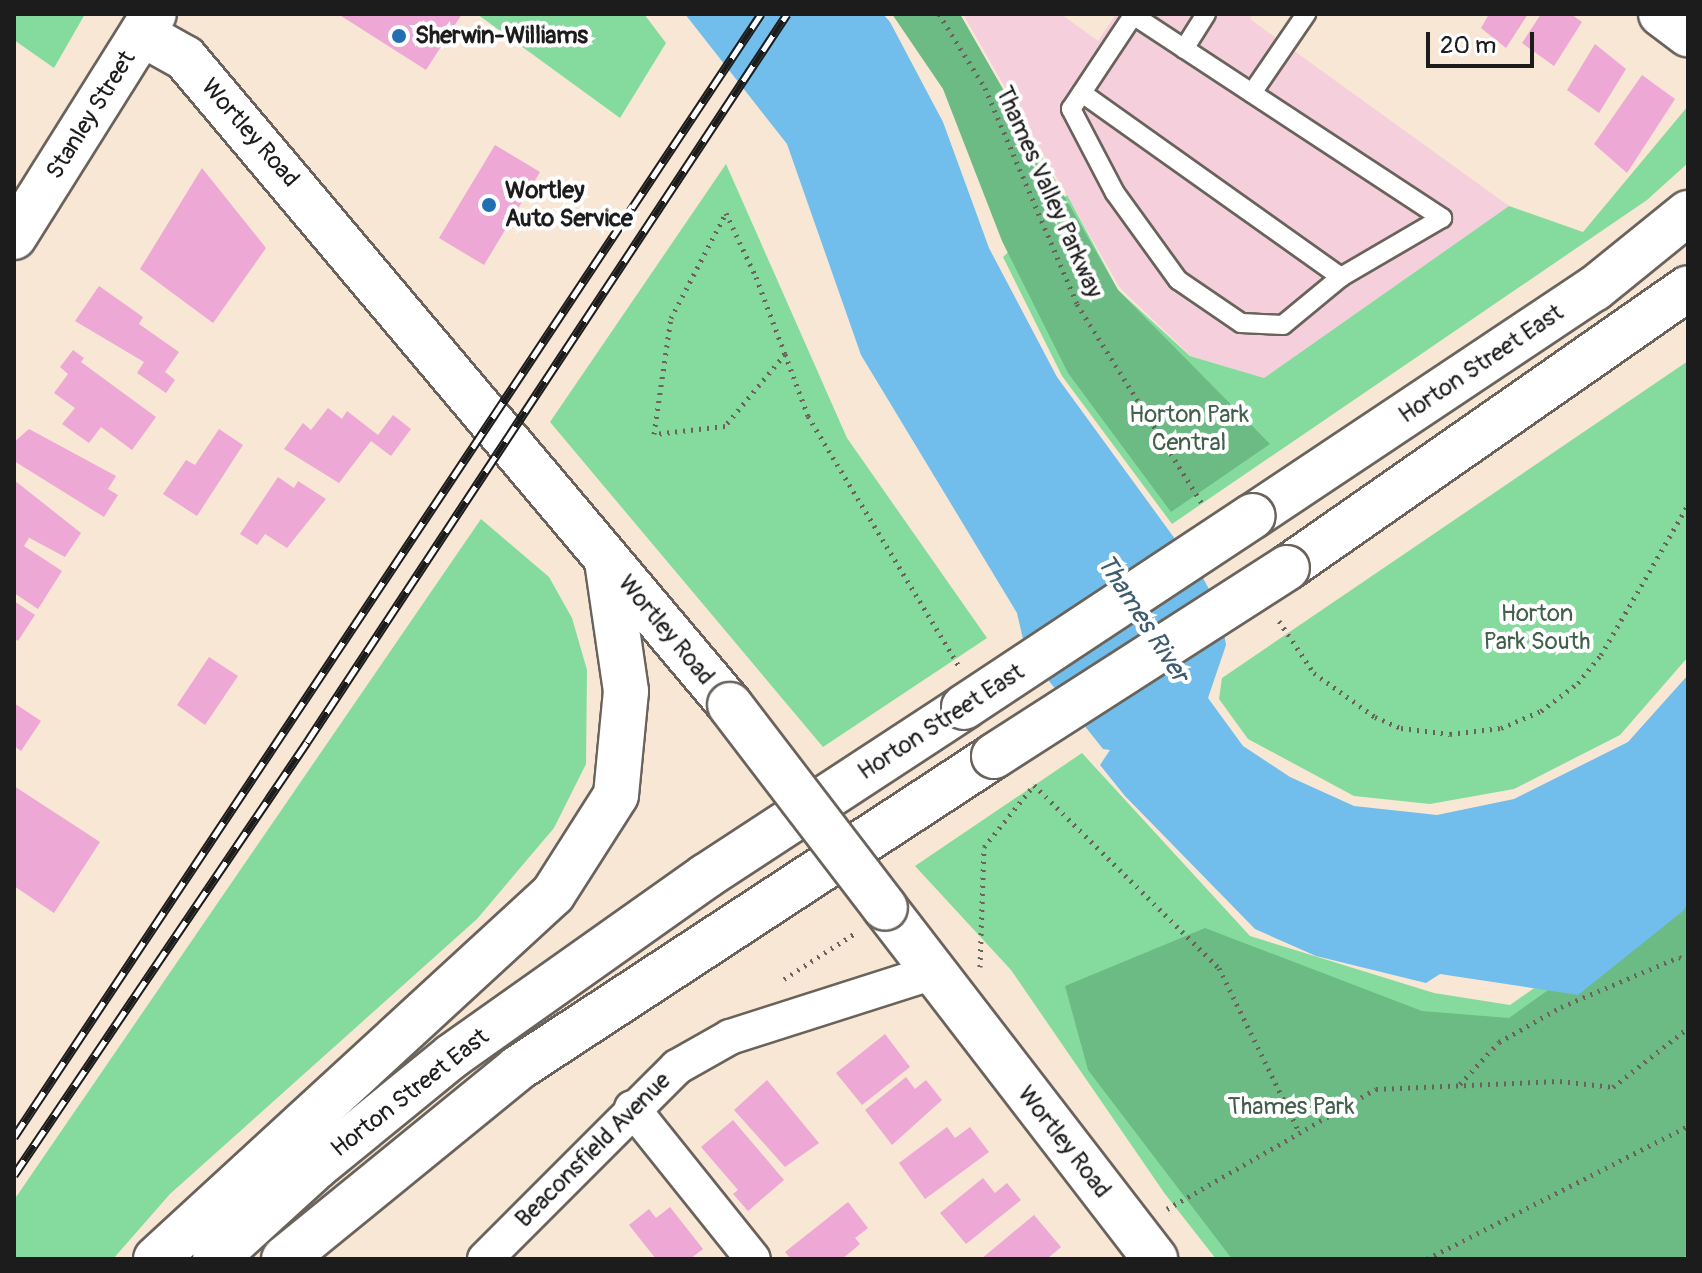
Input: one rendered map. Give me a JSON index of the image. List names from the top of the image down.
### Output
{
  "streets": {
    "main road": ["Stanley Street", "Wortley Road", "Horton Street East"],
    "street": ["Beaconsfield Avenue"],
    "path": ["Thames Valley Parkway"]
  },
  "crossings": [
    ["Stanley Street", "Wortley Road"],
    ["Wortley Road", "Beaconsfield Avenue"]
  ],
  "water": ["Thames River"],
  "parks": ["Horton Park Central", "Horton Park South", "Thames Park"],
  "places": ["Sherwin-Williams", "Wortley Auto Service"],
  "scale_bar": "20 m"
}
